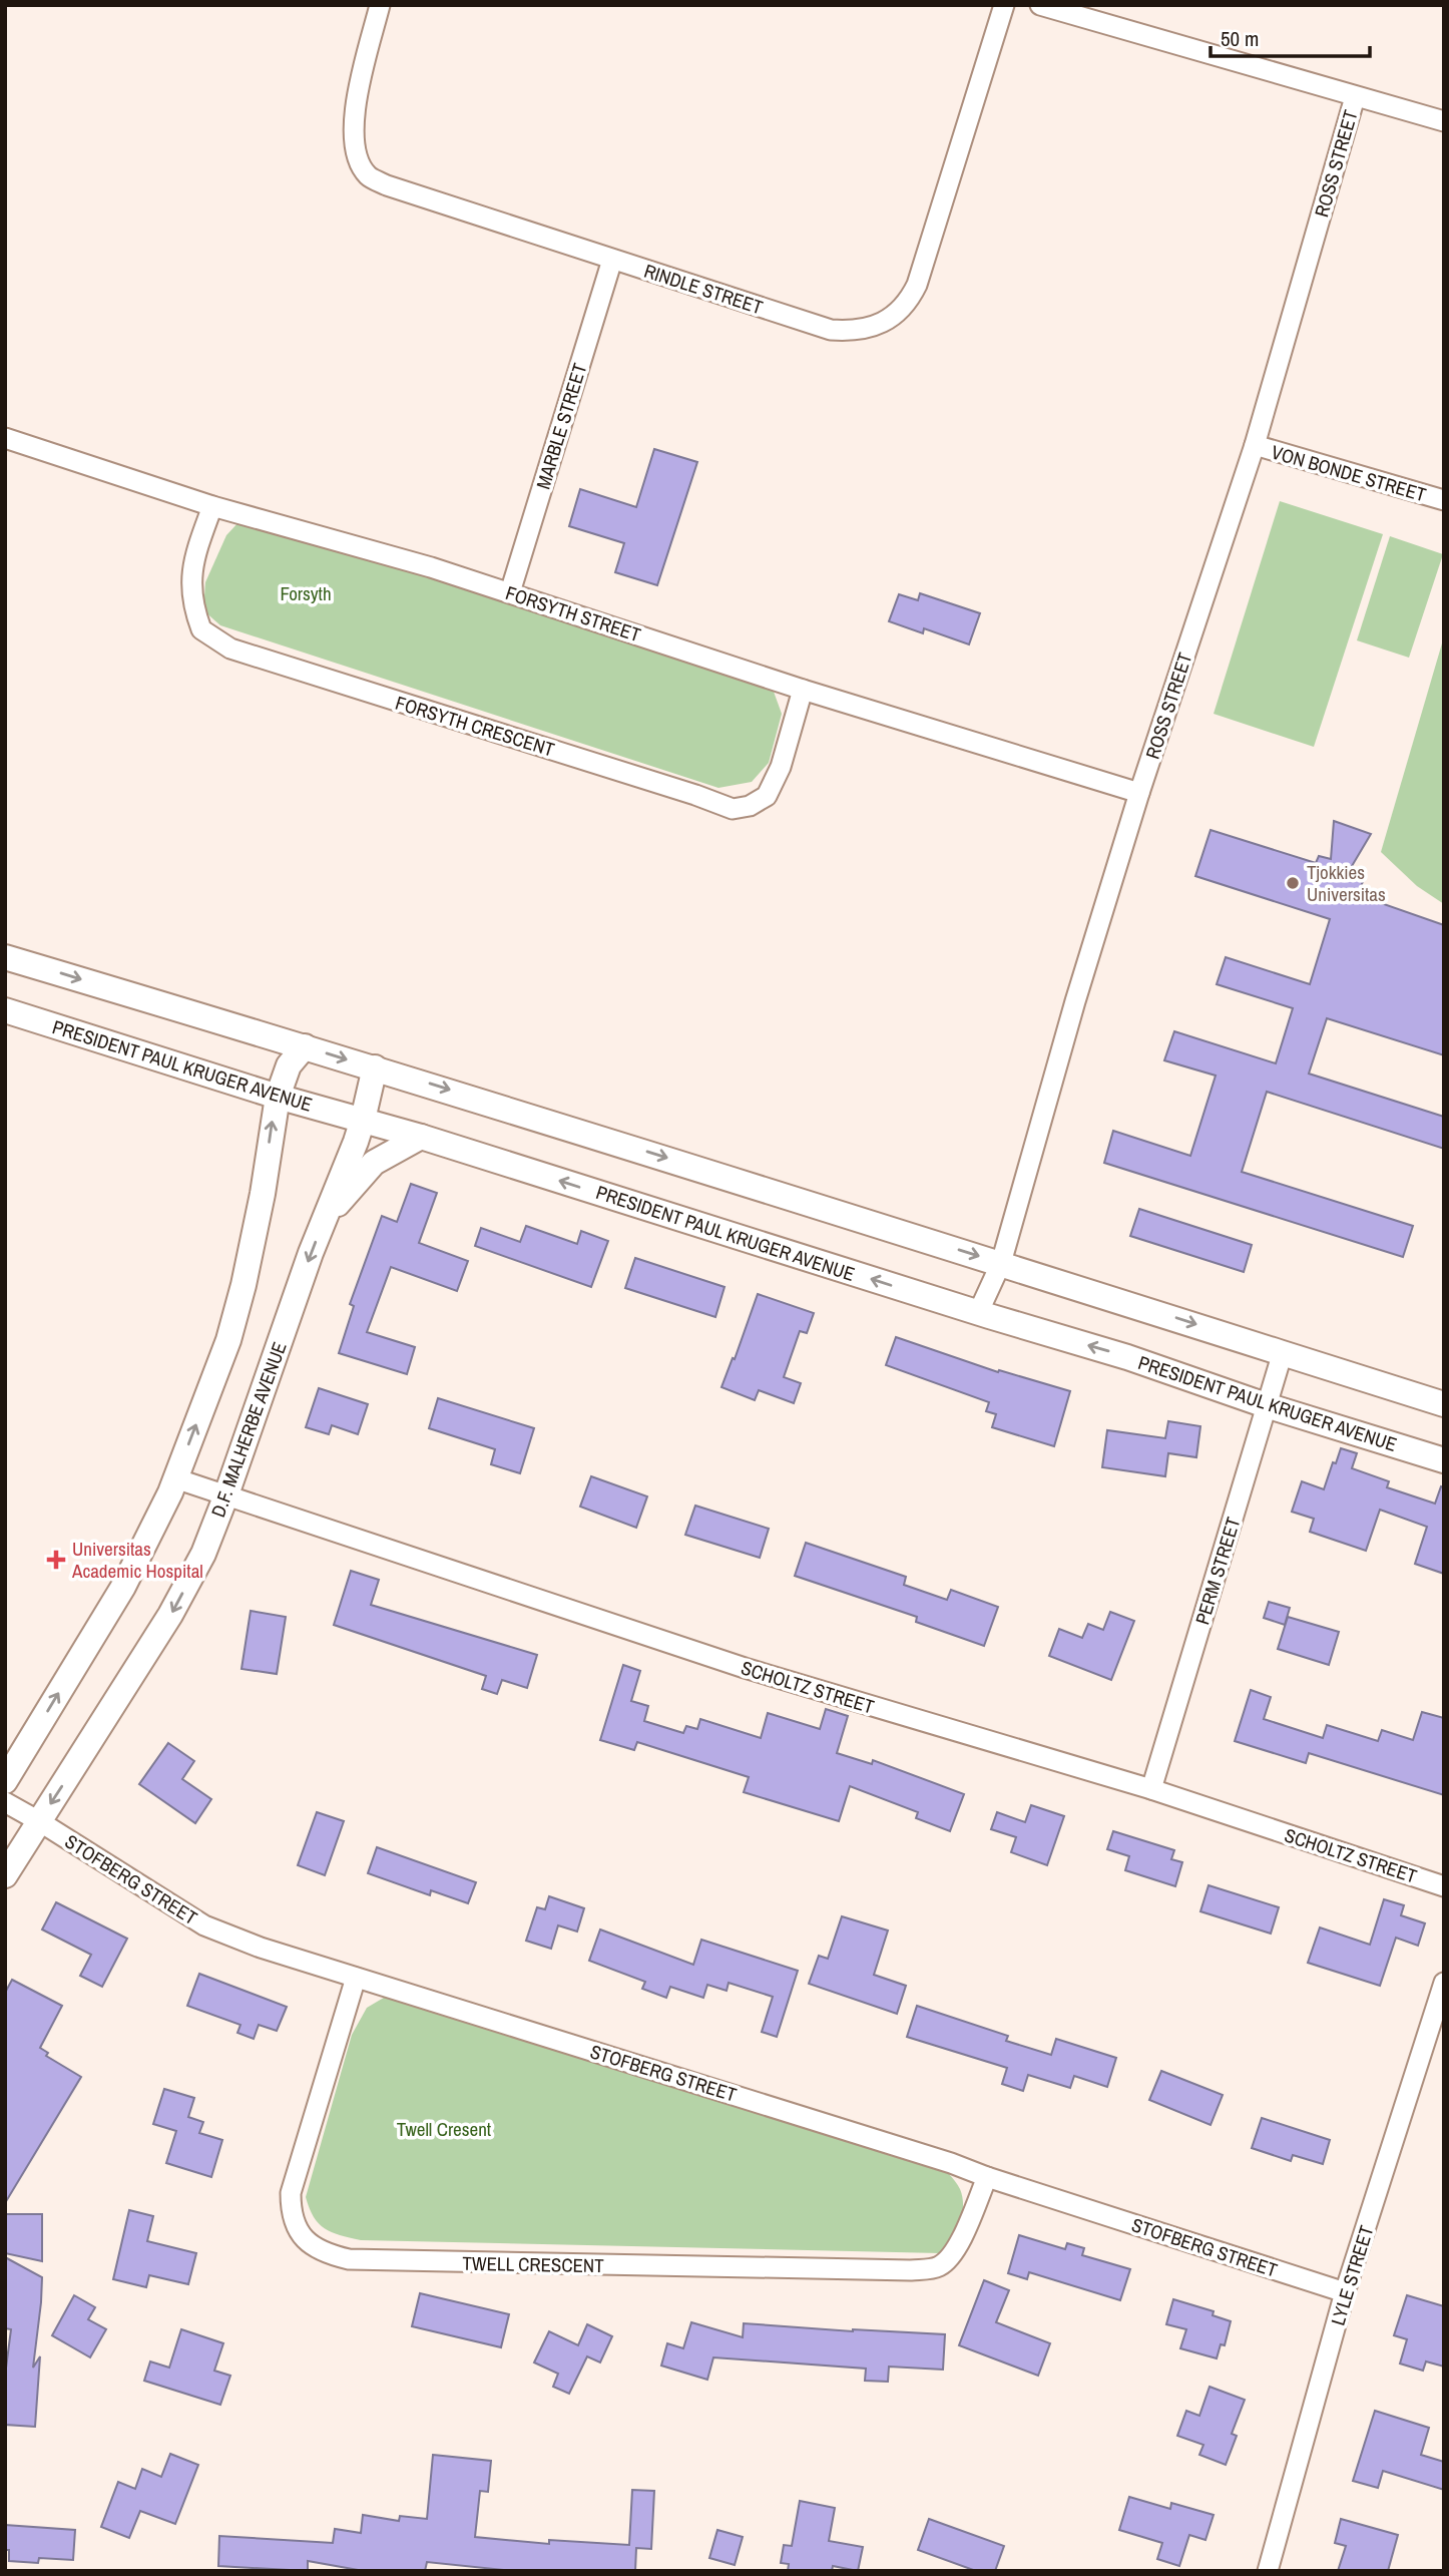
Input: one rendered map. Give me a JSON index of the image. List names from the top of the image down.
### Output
{
  "streets": {
    "street": [
      "ROSS STREET",
      "RINDLE STREET",
      "MARBLE STREET",
      "VON BONDE STREET",
      "FORSYTH STREET",
      "FORSYTH CRESCENT",
      "PRESIDENT PAUL KRUGER AVENUE",
      "D.F. MALHERBE AVENUE",
      "PERM STREET",
      "SCHOLTZ STREET",
      "STOFBERG STREET",
      "TWELL CRESCENT",
      "LYLE STREET"
    ]
  },
  "crossings": [
    ["ROSS STREET", "VON BONDE STREET"],
    ["ROSS STREET", "FORSYTH STREET"],
    ["ROSS STREET", "PRESIDENT PAUL KRUGER AVENUE"],
    ["RINDLE STREET", "MARBLE STREET"],
    ["MARBLE STREET", "FORSYTH STREET"],
    ["FORSYTH STREET", "FORSYTH CRESCENT"],
    ["PRESIDENT PAUL KRUGER AVENUE", "D.F. MALHERBE AVENUE"],
    ["PRESIDENT PAUL KRUGER AVENUE", "PERM STREET"],
    ["D.F. MALHERBE AVENUE", "SCHOLTZ STREET"],
    ["D.F. MALHERBE AVENUE", "STOFBERG STREET"],
    ["PERM STREET", "SCHOLTZ STREET"],
    ["STOFBERG STREET", "TWELL CRESCENT"],
    ["STOFBERG STREET", "LYLE STREET"]
  ],
  "parks": ["Forsyth", "Twell Cresent"],
  "places": {
    "other": ["Tjokkies Universitas"],
    "health": ["Universitas Academic Hospital"]
  },
  "scale_bar": "50 m"
}
